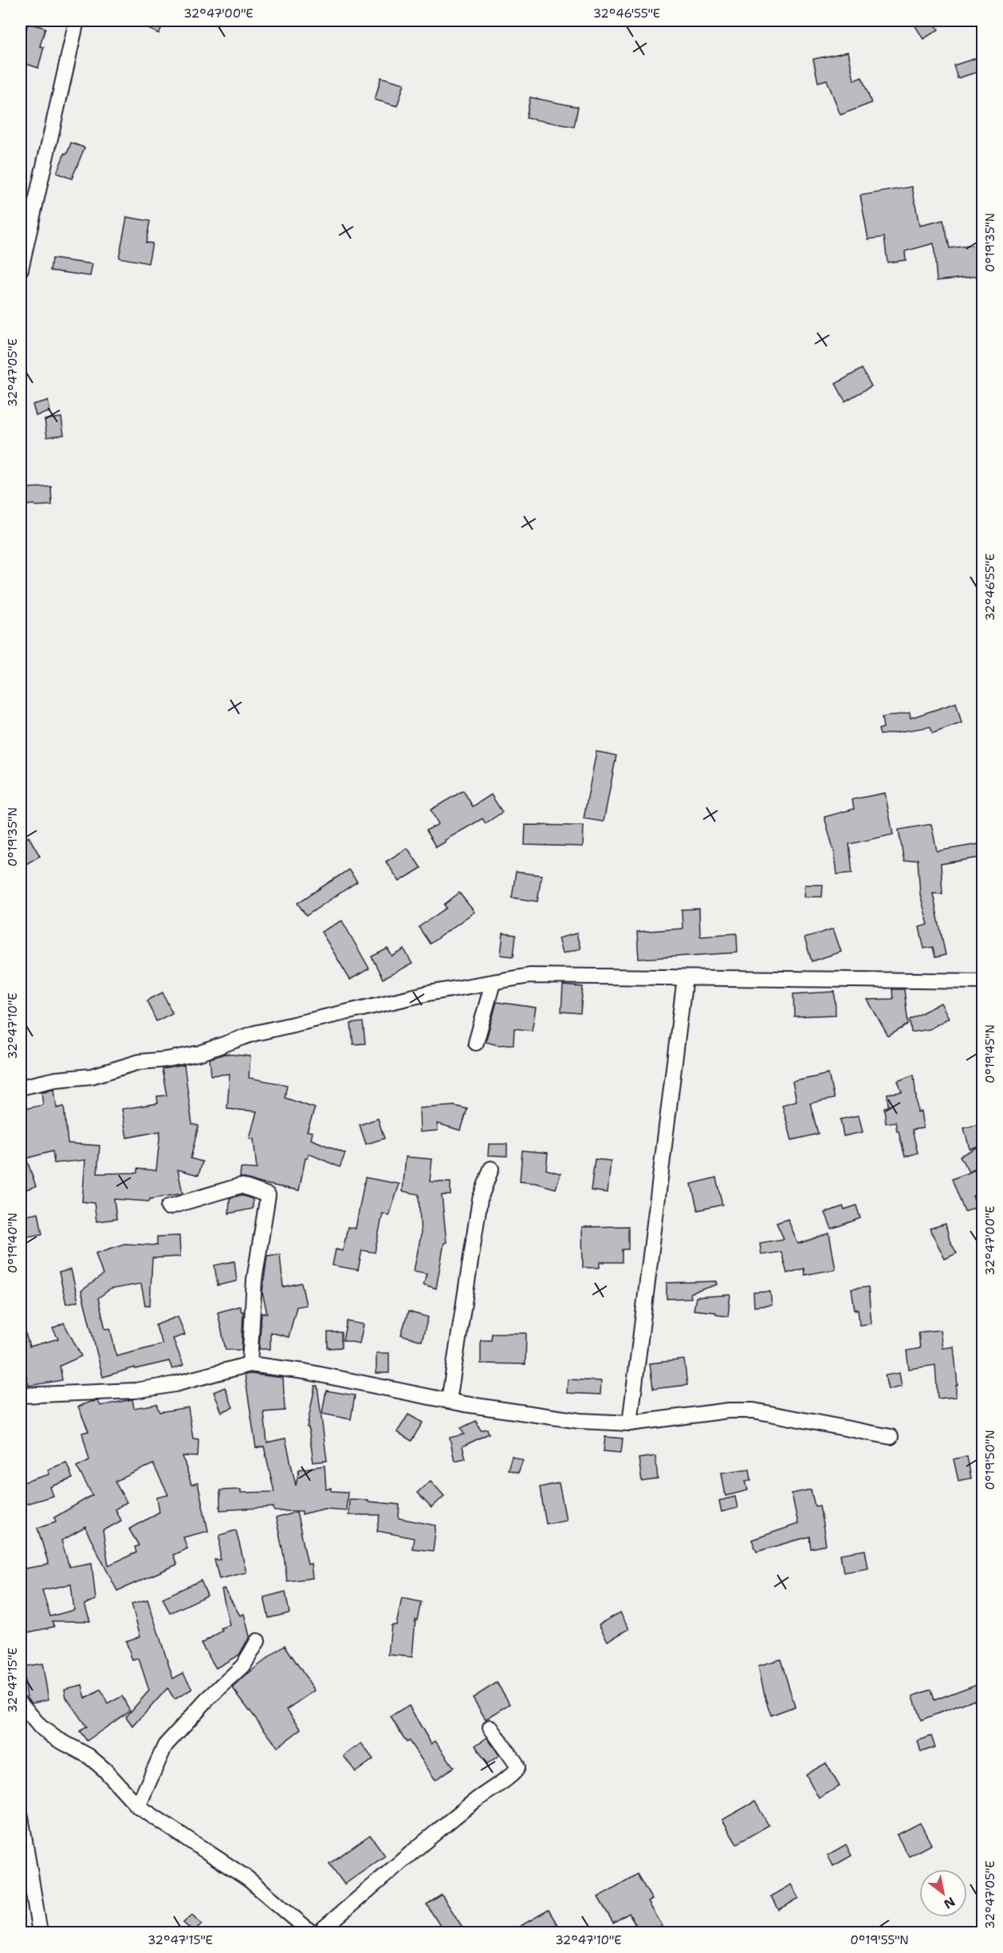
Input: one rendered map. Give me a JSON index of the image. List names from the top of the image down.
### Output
{
  "north": "bottom right",
  "coordinates": [
    "32°47'00\"E",
    "32°46'55\"E",
    "0°19'35\"N",
    "32°47'05\"E",
    "32°47'10\"E",
    "0°19'45\"N",
    "0°19'40\"N",
    "0°19'50\"N",
    "32°47'15\"E",
    "0°19'55\"N"
  ]
}
